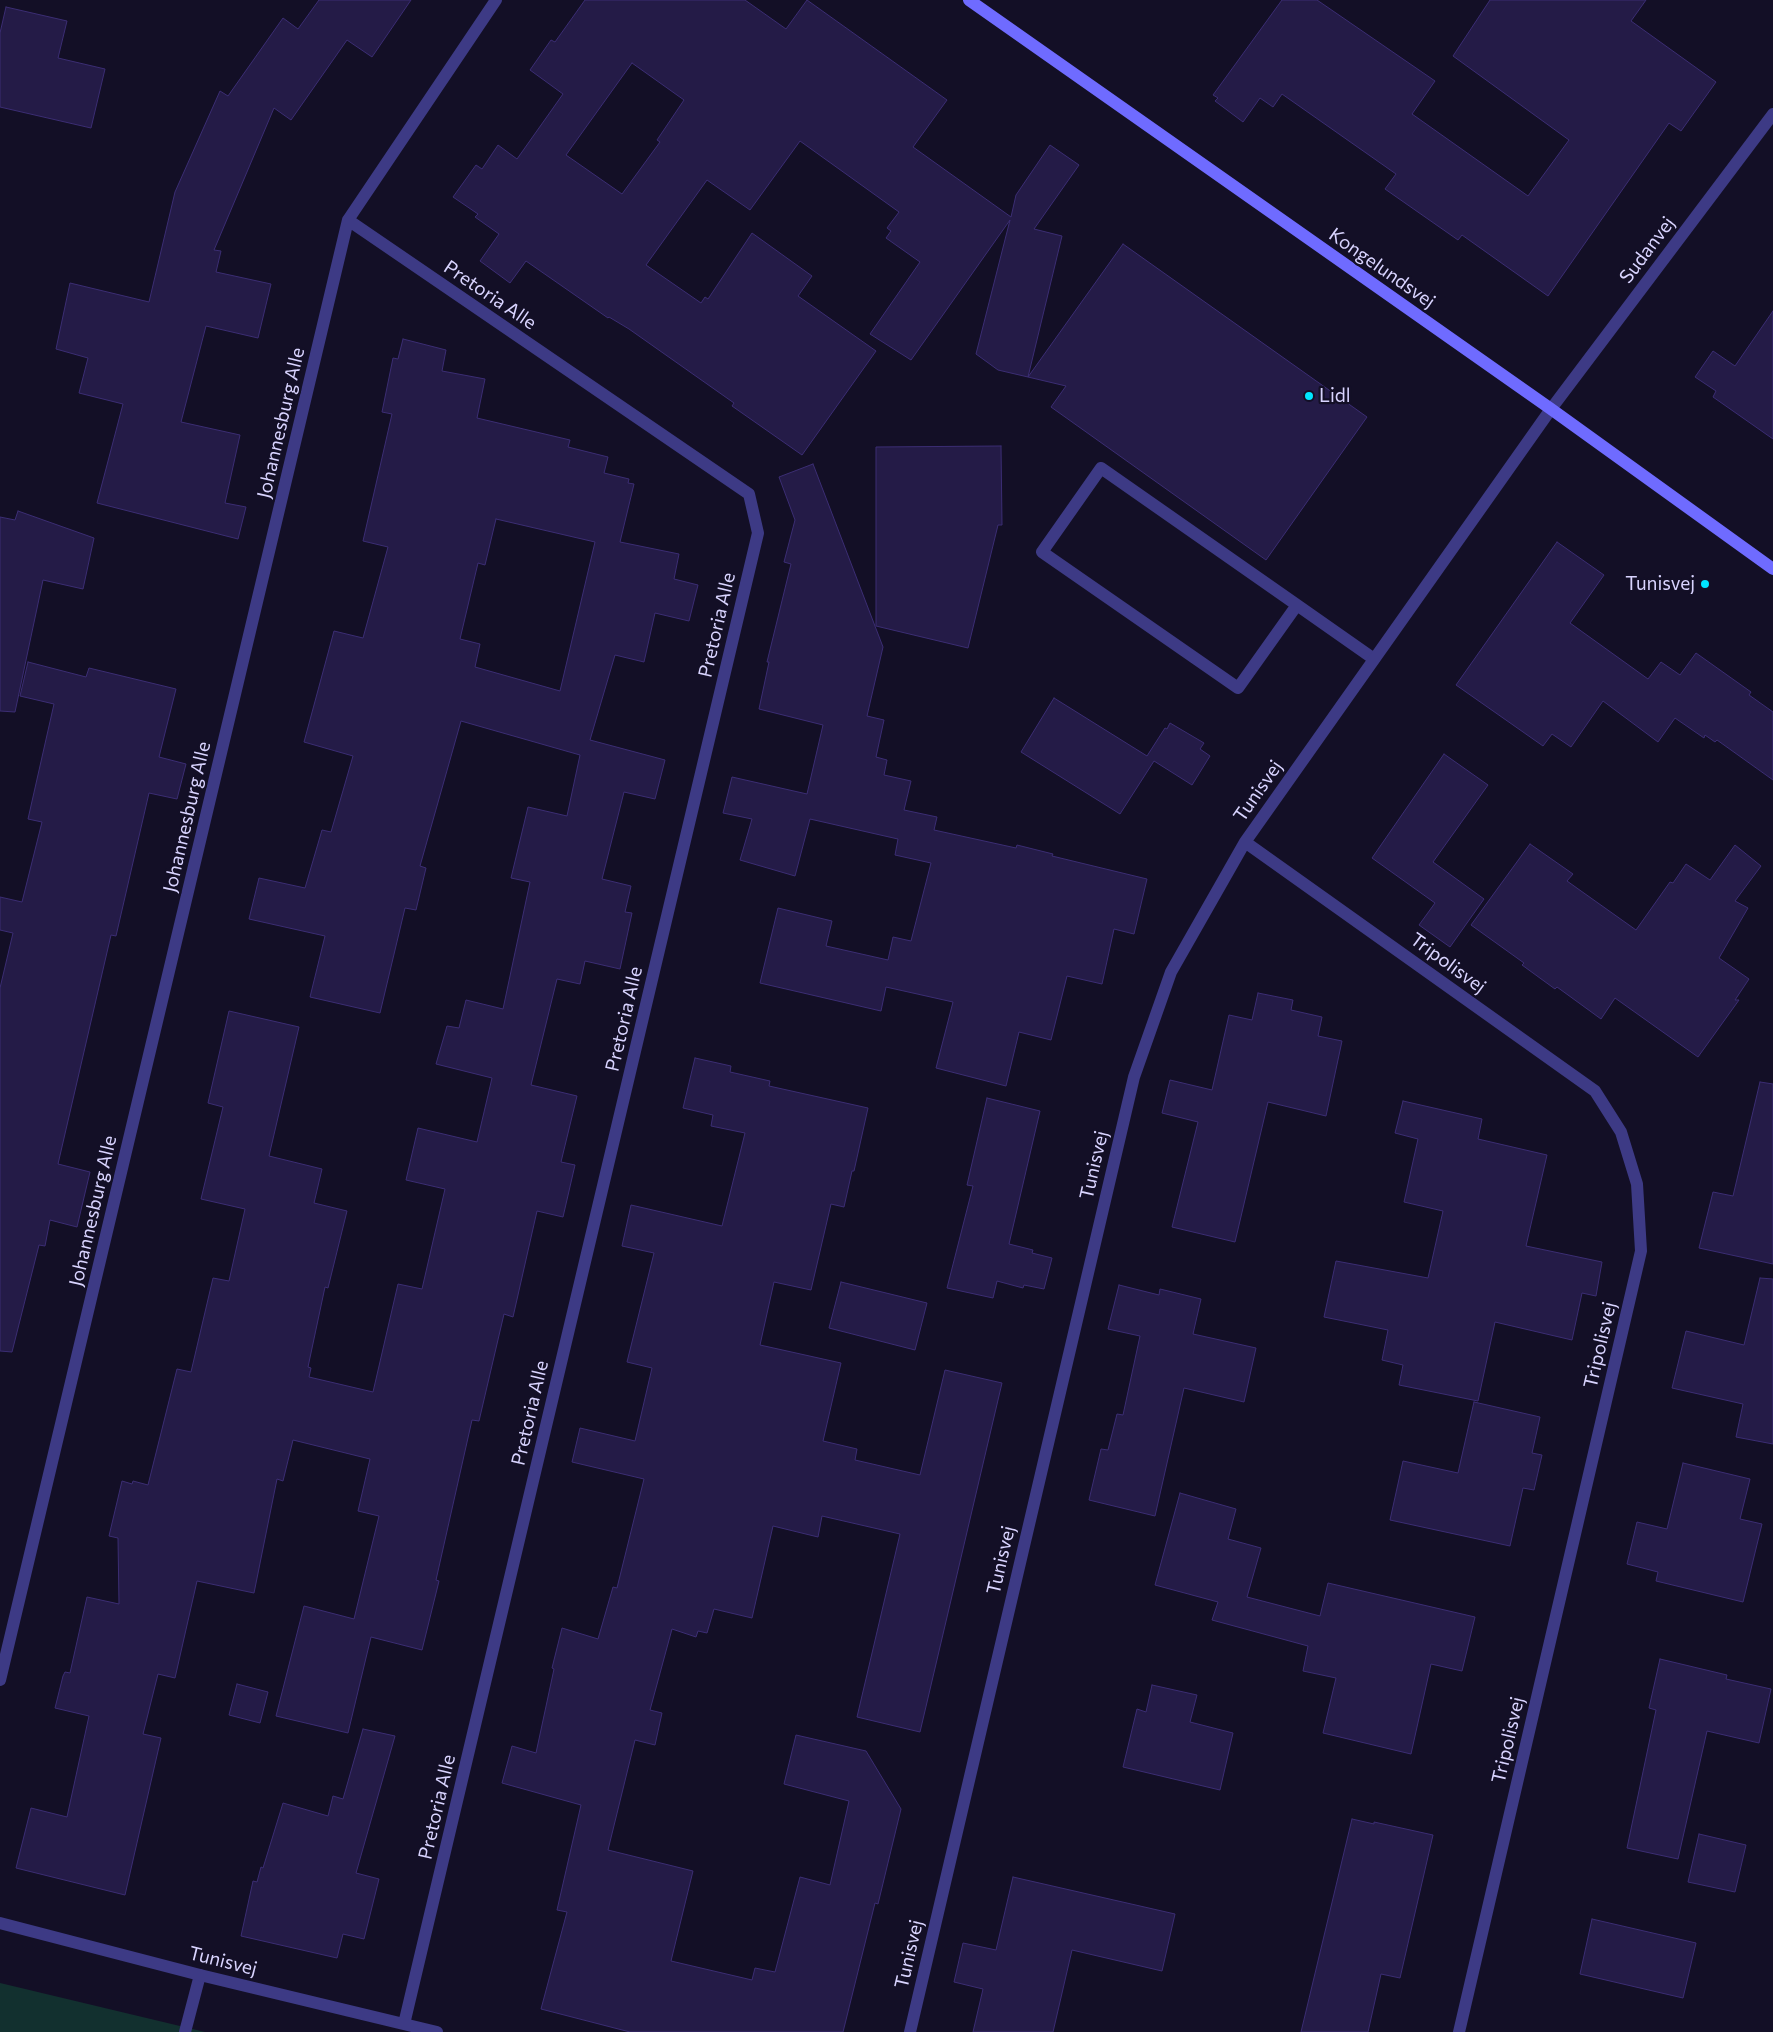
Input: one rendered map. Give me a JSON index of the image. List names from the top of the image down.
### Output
{
  "streets": {
    "street": [
      "Sudanvej",
      "Kongelundsvej",
      "Pretoria Alle",
      "Johannesburg Alle",
      "Tunisvej",
      "Tripolisvej"
    ]
  },
  "crossings": [
    ["Sudanvej", "Kongelundsvej"],
    ["Sudanvej", "Tunisvej"],
    ["Kongelundsvej", "Tunisvej"],
    ["Pretoria Alle", "Johannesburg Alle"],
    ["Pretoria Alle", "Tunisvej"],
    ["Tunisvej", "Tripolisvej"]
  ],
  "places": ["Lidl", "Tunisvej"]
}
